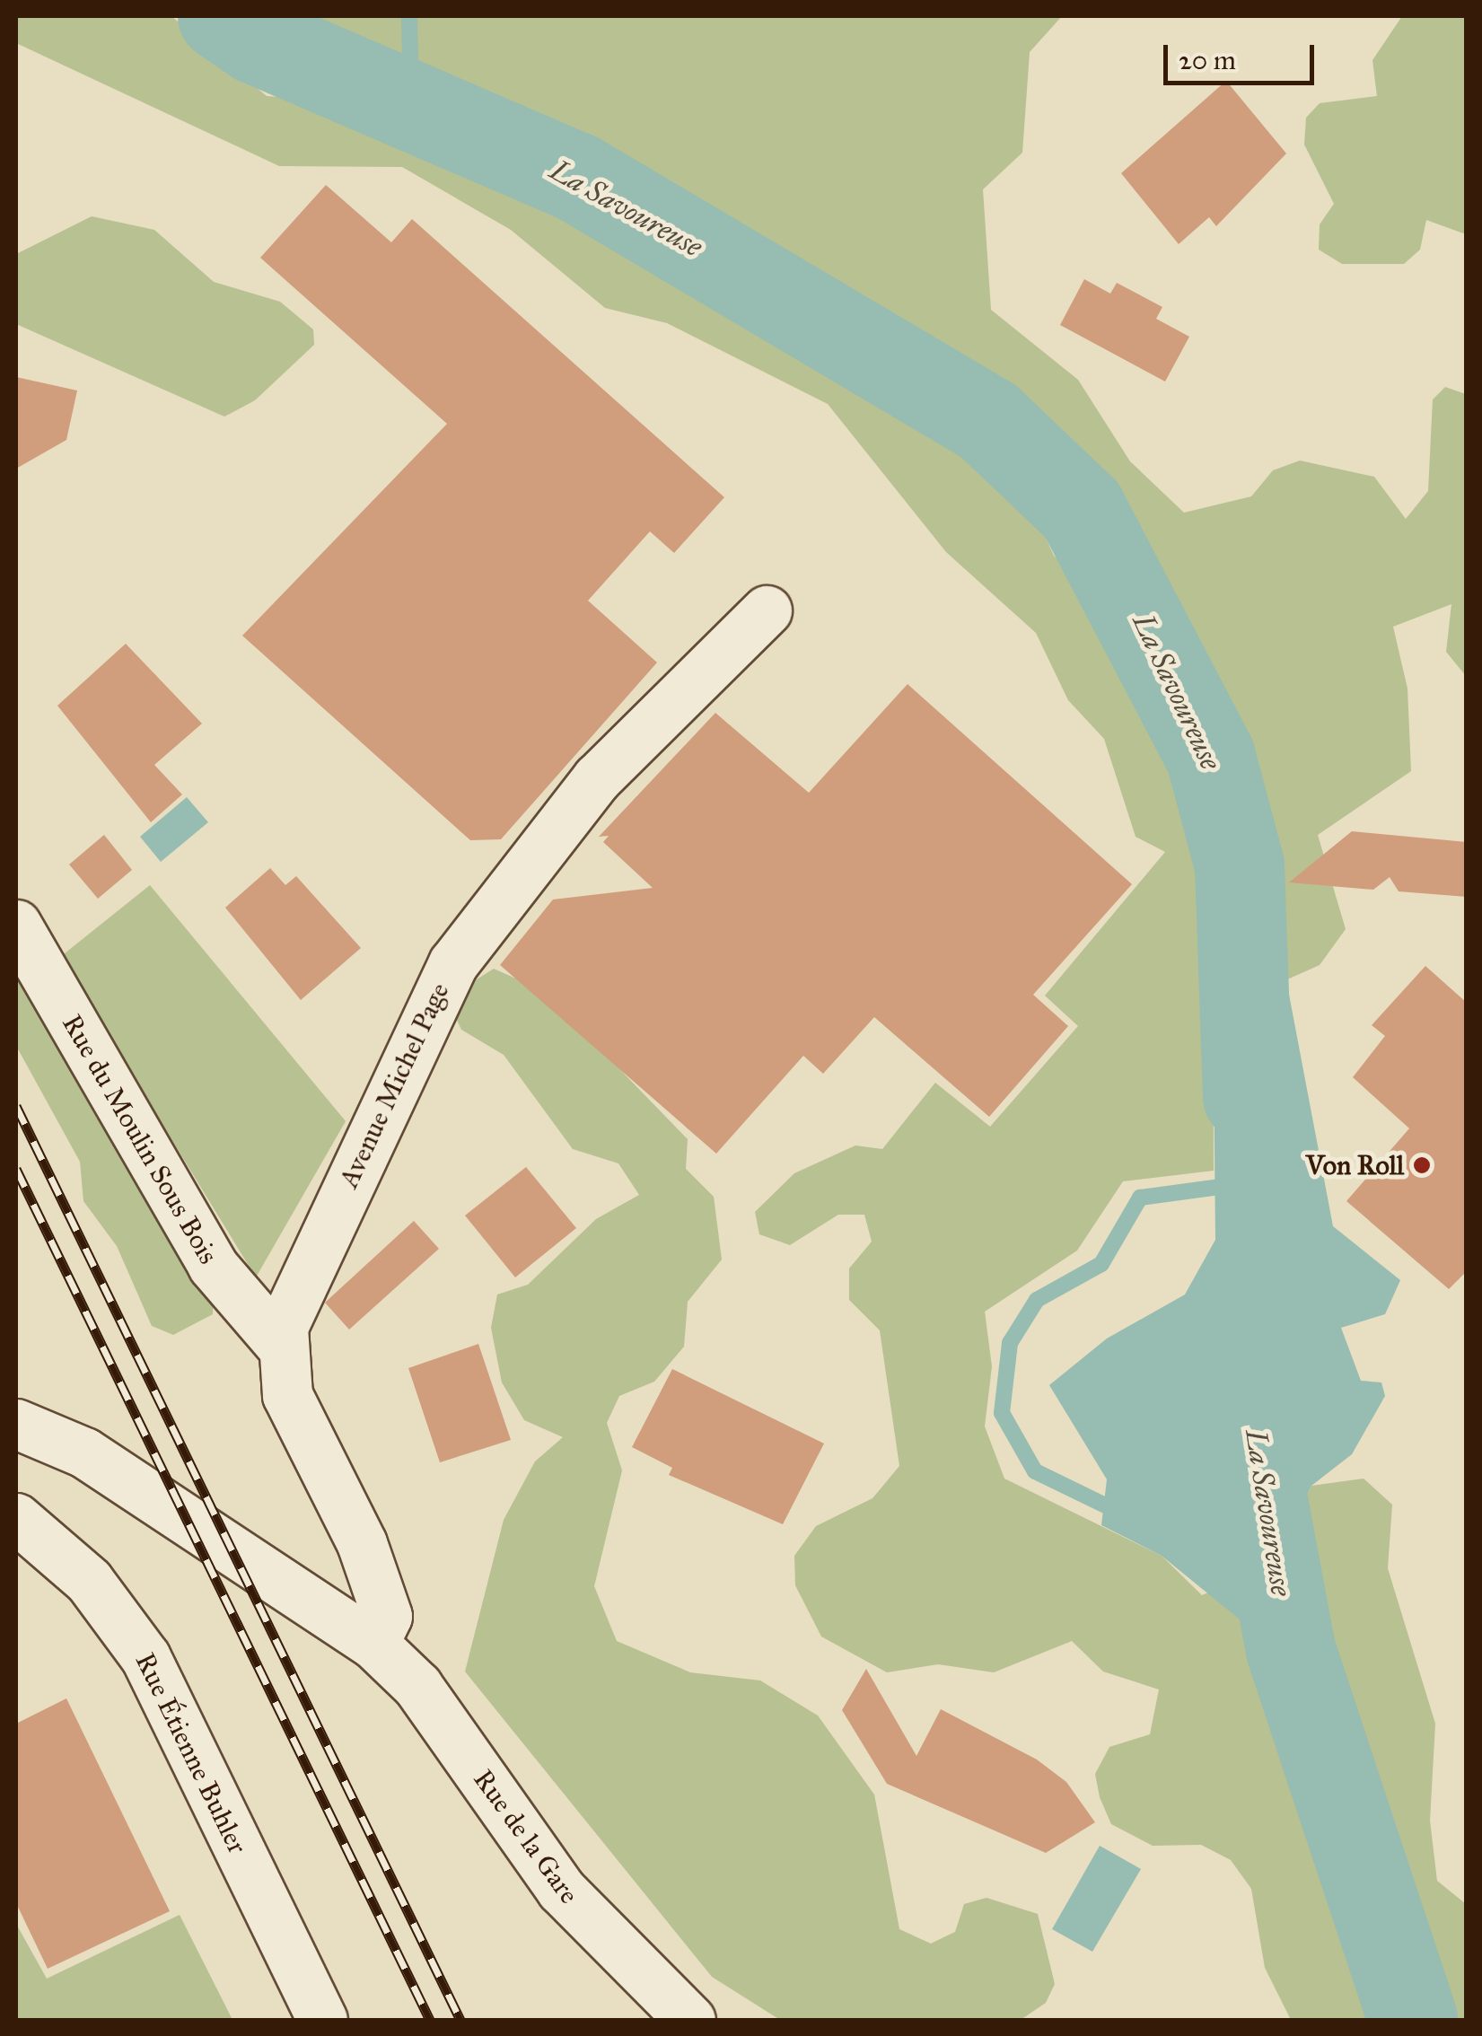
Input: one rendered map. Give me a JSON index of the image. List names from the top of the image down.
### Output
{
  "streets": {
    "street": [
      "Avenue Michel Page",
      "Rue du Moulin Sous Bois",
      "Rue Étienne Buhler",
      "Rue de la Gare"
    ]
  },
  "crossings": [
    ["Avenue Michel Page", "Rue du Moulin Sous Bois"]
  ],
  "water": ["La Savoureuse"],
  "places": ["Von Roll"],
  "scale_bar": "20 m"
}
